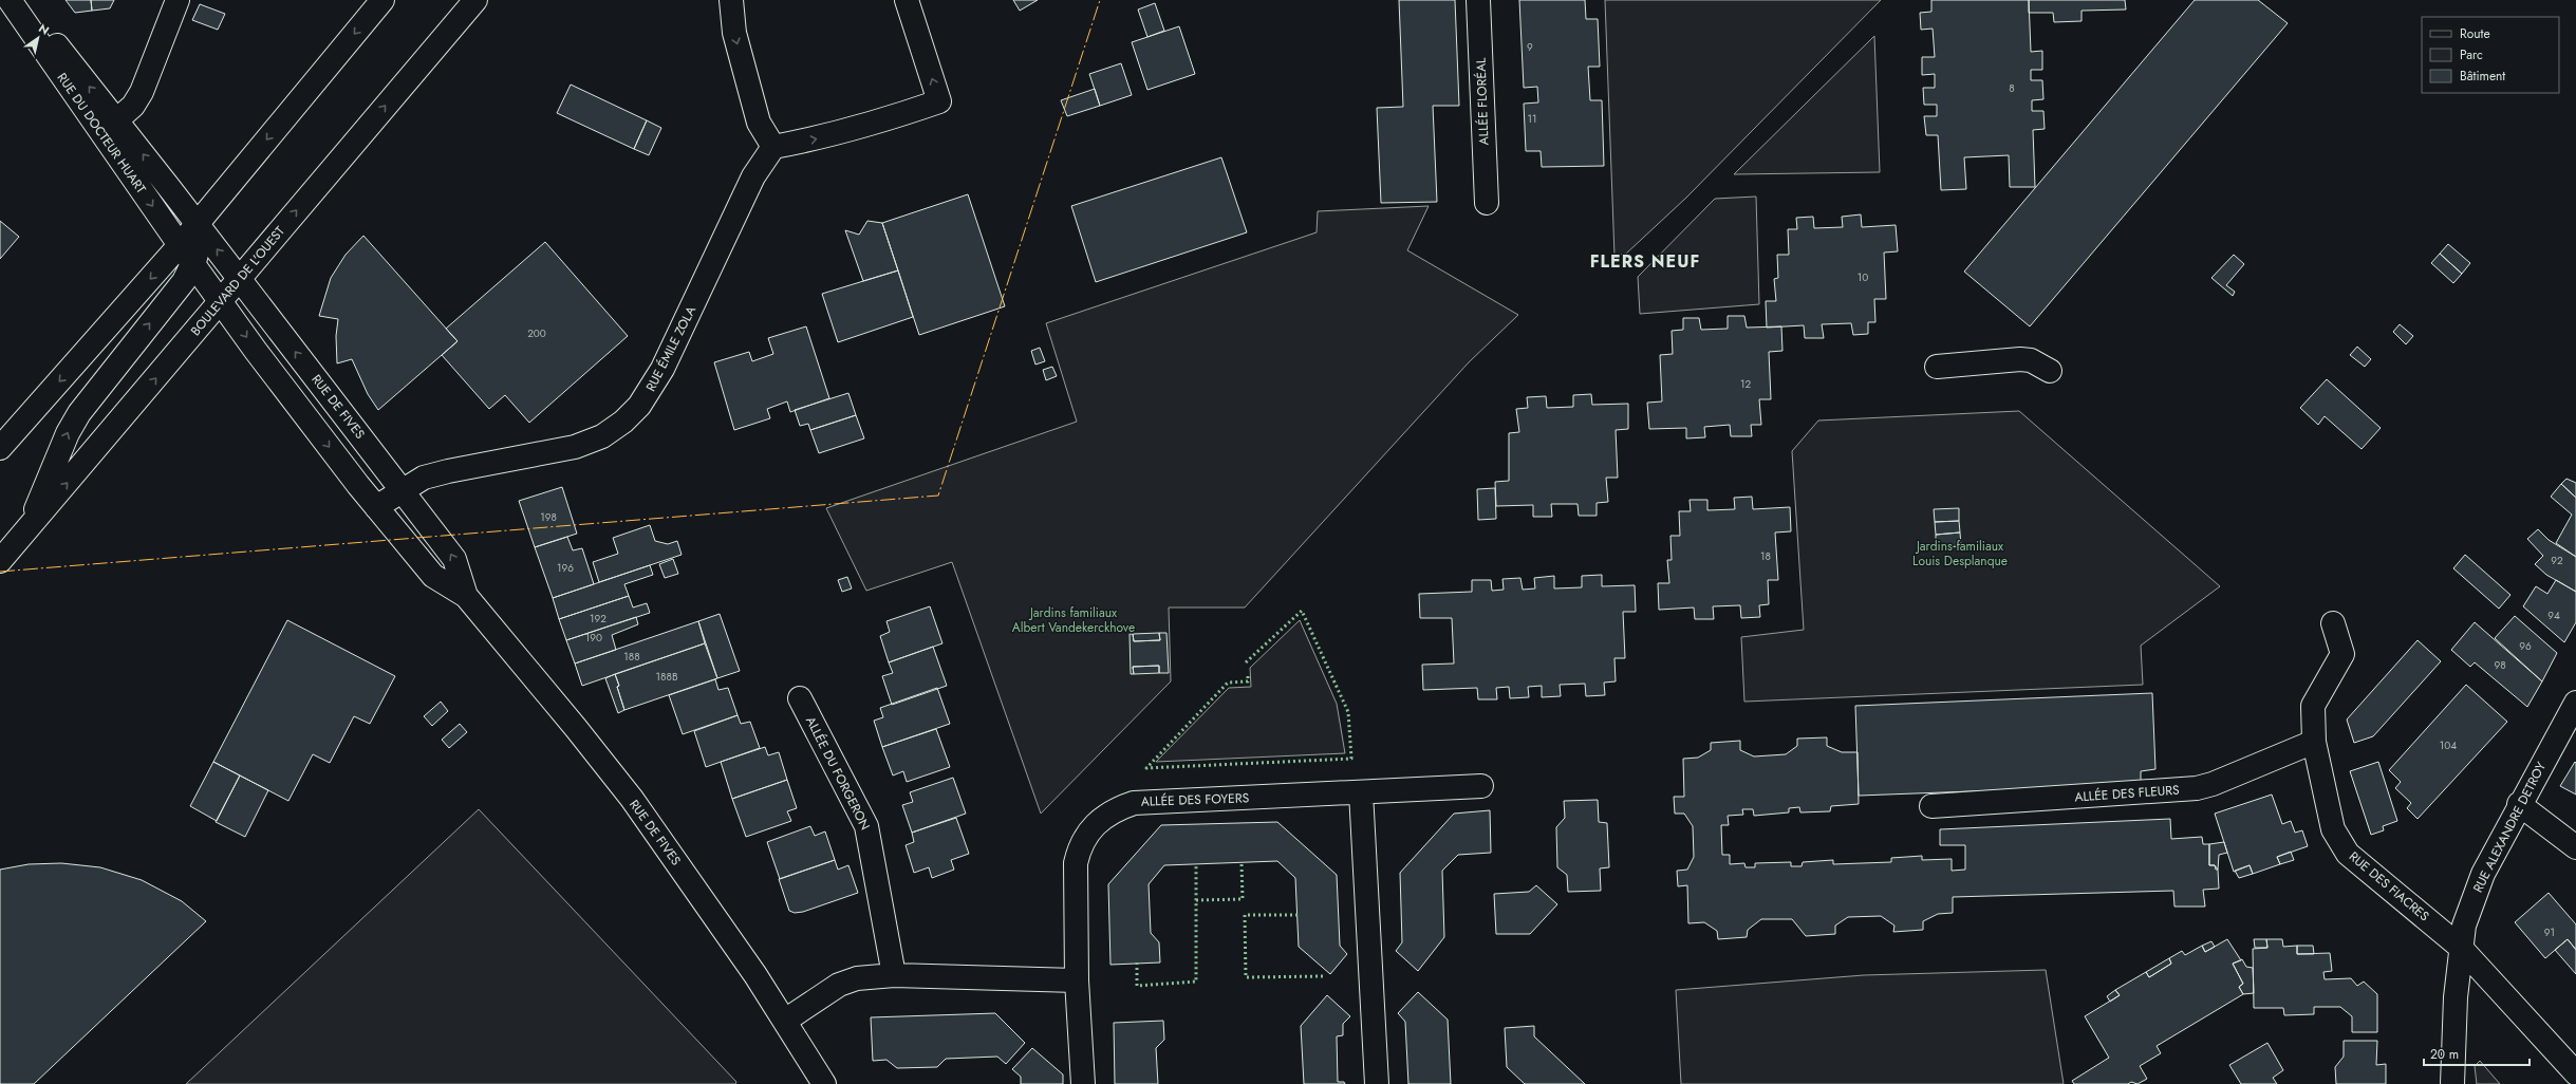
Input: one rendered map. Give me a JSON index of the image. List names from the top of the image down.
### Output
{
  "streets": {
    "street": [
      "ALLÉE FLORÉAL",
      "RUE DU DOCTEUR HUART",
      "BOULEVARD DE L'OUEST",
      "RUE ÉMILE ZOLA",
      "RUE DE FIVES",
      "ALLÉE DU FORGERON",
      "ALLÉE DES FLEURS",
      "ALLÉE DES FOYERS",
      "RUE ALEXANDRE DETROY",
      "RUE DES FIACRES"
    ]
  },
  "crossings": [
    ["RUE DU DOCTEUR HUART", "RUE DE FIVES"],
    ["BOULEVARD DE L'OUEST", "RUE DE FIVES"],
    ["RUE ÉMILE ZOLA", "RUE DE FIVES"],
    ["ALLÉE DES FLEURS", "RUE DES FIACRES"],
    ["RUE ALEXANDRE DETROY", "RUE DES FIACRES"]
  ],
  "districts": ["FLERS NEUF"],
  "parks": ["Jardins familiaux Louis Desplanque", "Jardins familiaux Albert Vandekerckhove"],
  "house_numbers": [
    "9",
    "8",
    "11",
    "10",
    "200",
    "12",
    "198",
    "18",
    "92",
    "196",
    "94",
    "192",
    "190",
    "96",
    "188",
    "98",
    "188B",
    "104",
    "91"
  ],
  "legend": ["Route", "Parc", "Bâtiment"],
  "scale_bar": "20 m",
  "north": "top right"
}
